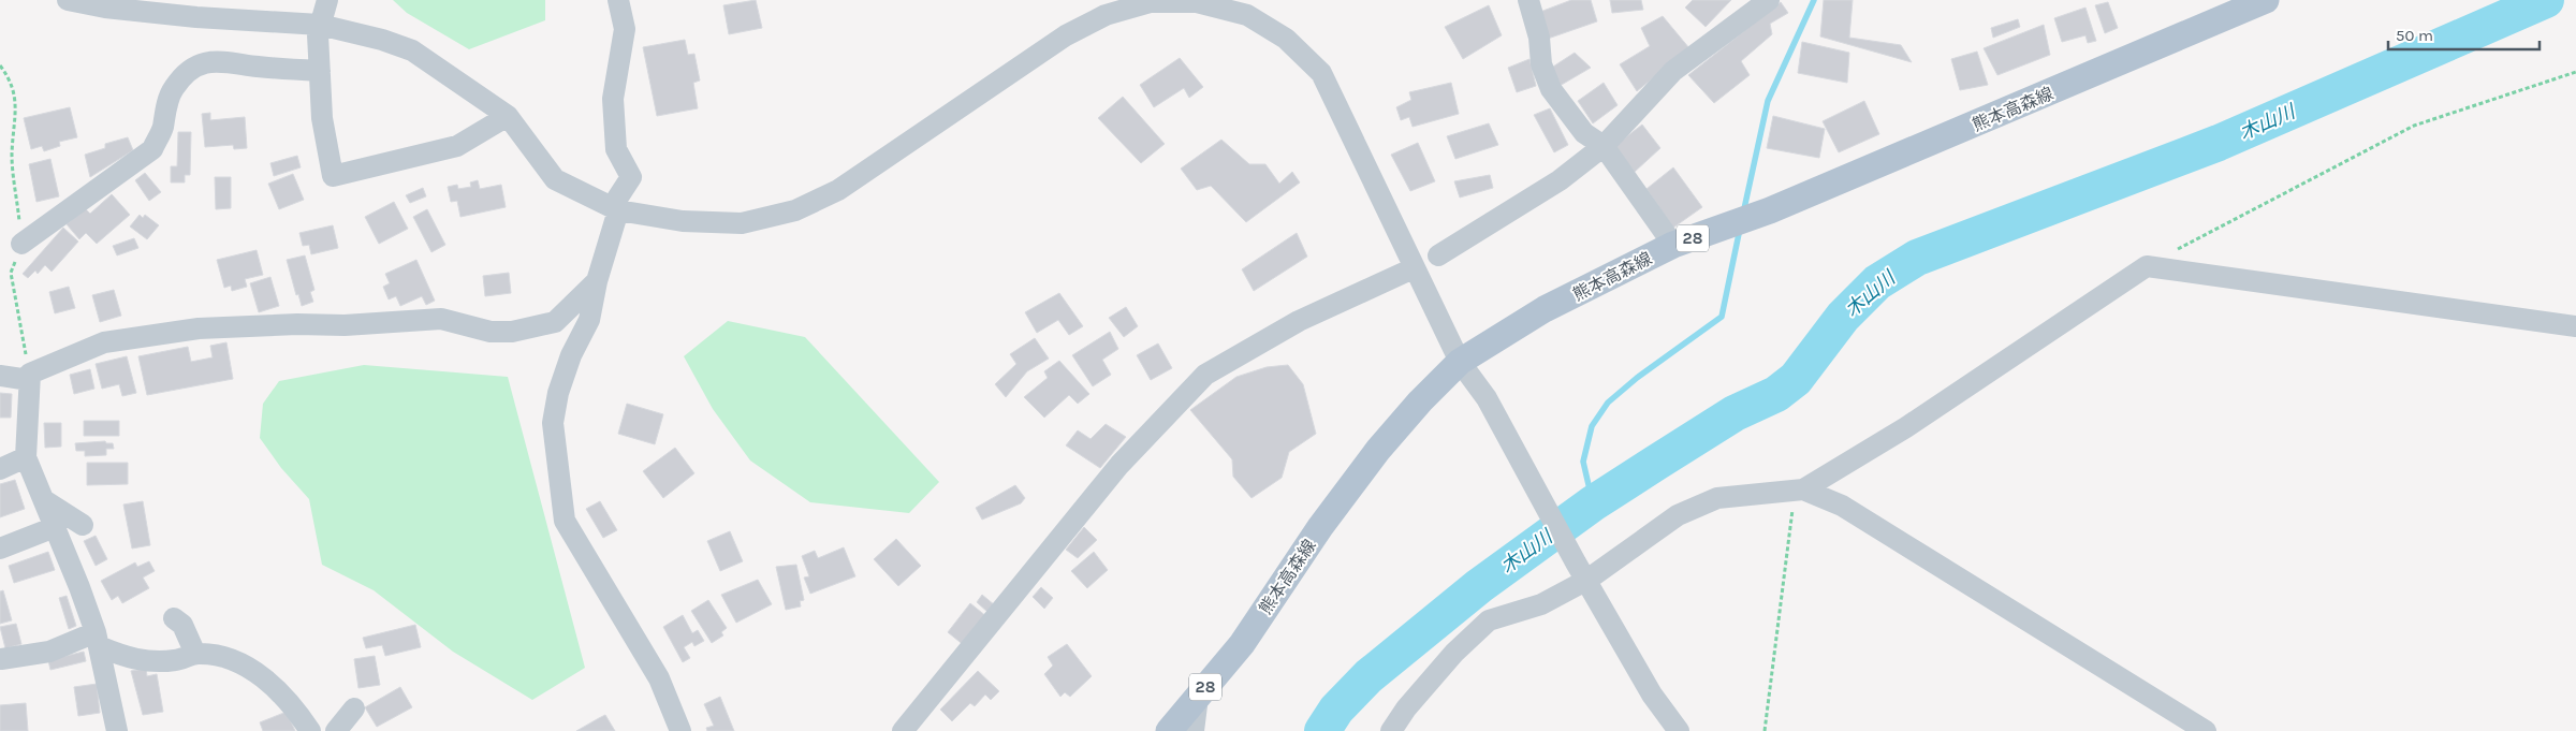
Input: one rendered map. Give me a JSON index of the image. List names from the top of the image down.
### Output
{
  "streets": {
    "main road": ["熊本高森線", "28"]
  },
  "water": ["木山川"],
  "scale_bar": "50 m"
}
